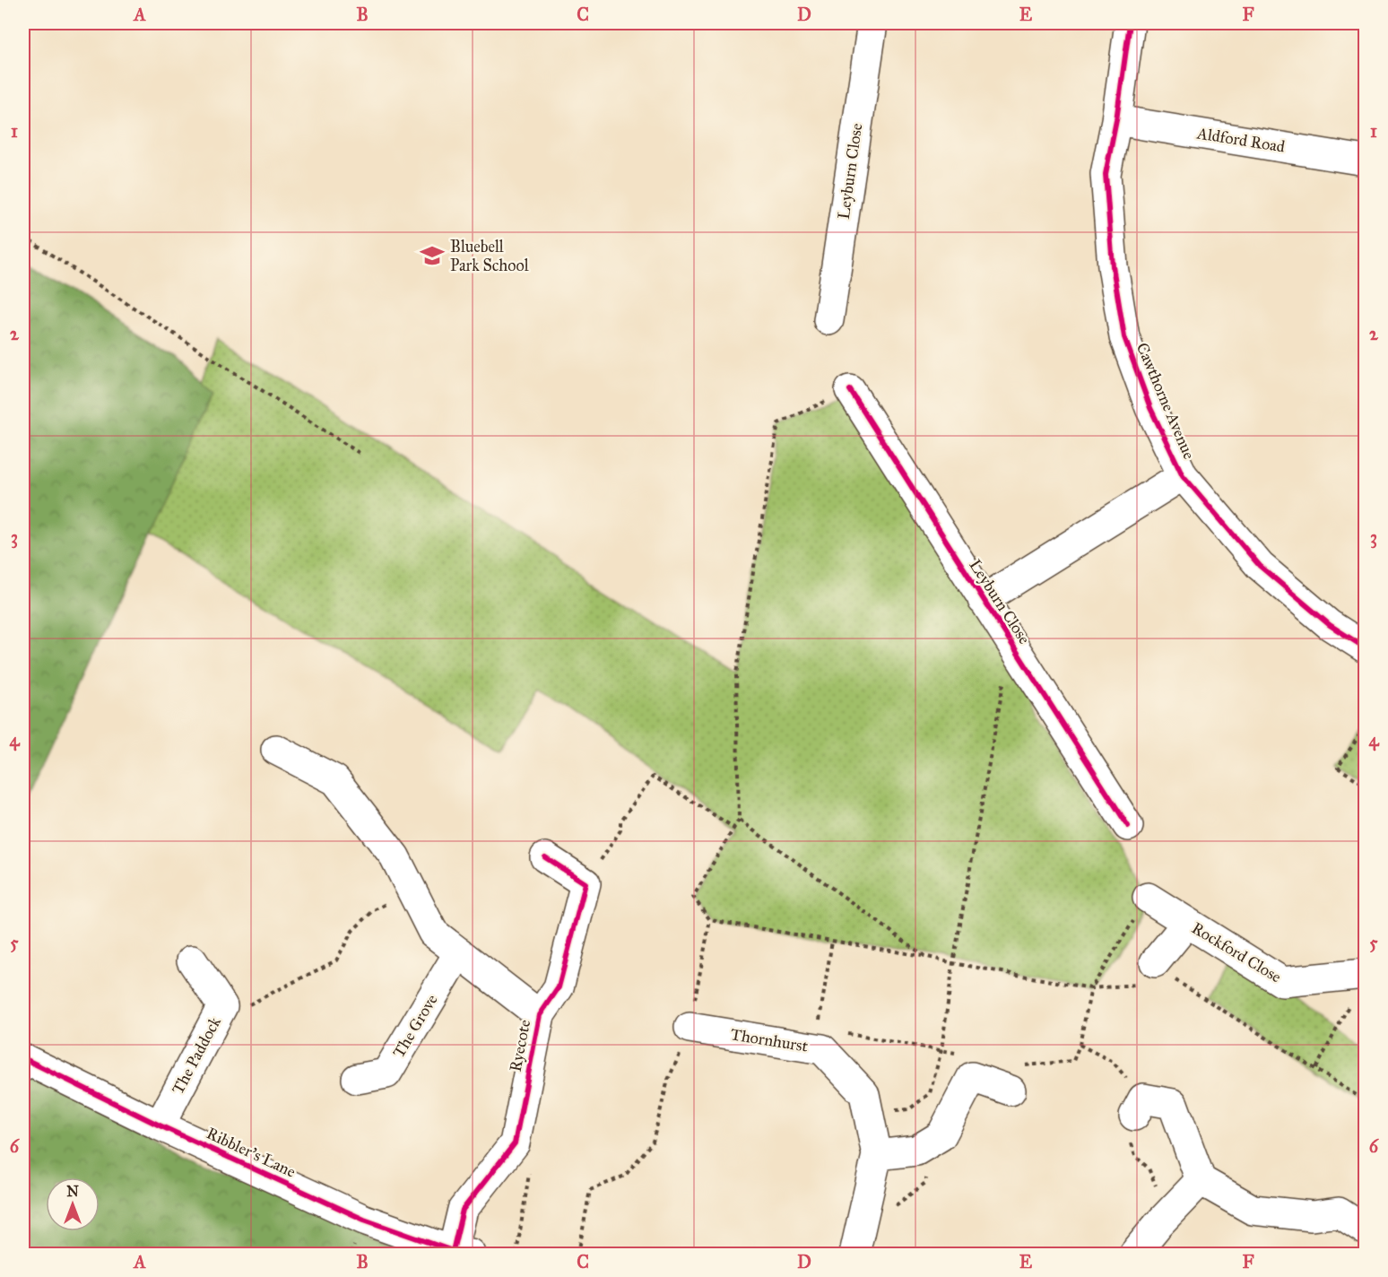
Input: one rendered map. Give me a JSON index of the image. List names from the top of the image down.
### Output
{
  "streets": {
    "street": [
      "Aldford Road",
      "Leyburn Close",
      "Cawthorne Avenue",
      "Rockford Close",
      "The Grove",
      "Thornhurst",
      "Ryecote",
      "The Paddock",
      "Ribbler's Lane"
    ]
  },
  "crossings": [
    ["Aldford Road", "Cawthorne Avenue"],
    ["The Grove", "Ryecote"],
    ["Ryecote", "Ribbler's Lane"],
    ["The Paddock", "Ribbler's Lane"]
  ],
  "places": {
    "school or university": ["Bluebell Park School"]
  },
  "north": "top",
  "grid": {
    "columns": [
      "A",
      "B",
      "C",
      "D",
      "E",
      "F"
    ],
    "rows": [
      "1",
      "2",
      "3",
      "4",
      "5",
      "6"
    ]
  }
}
